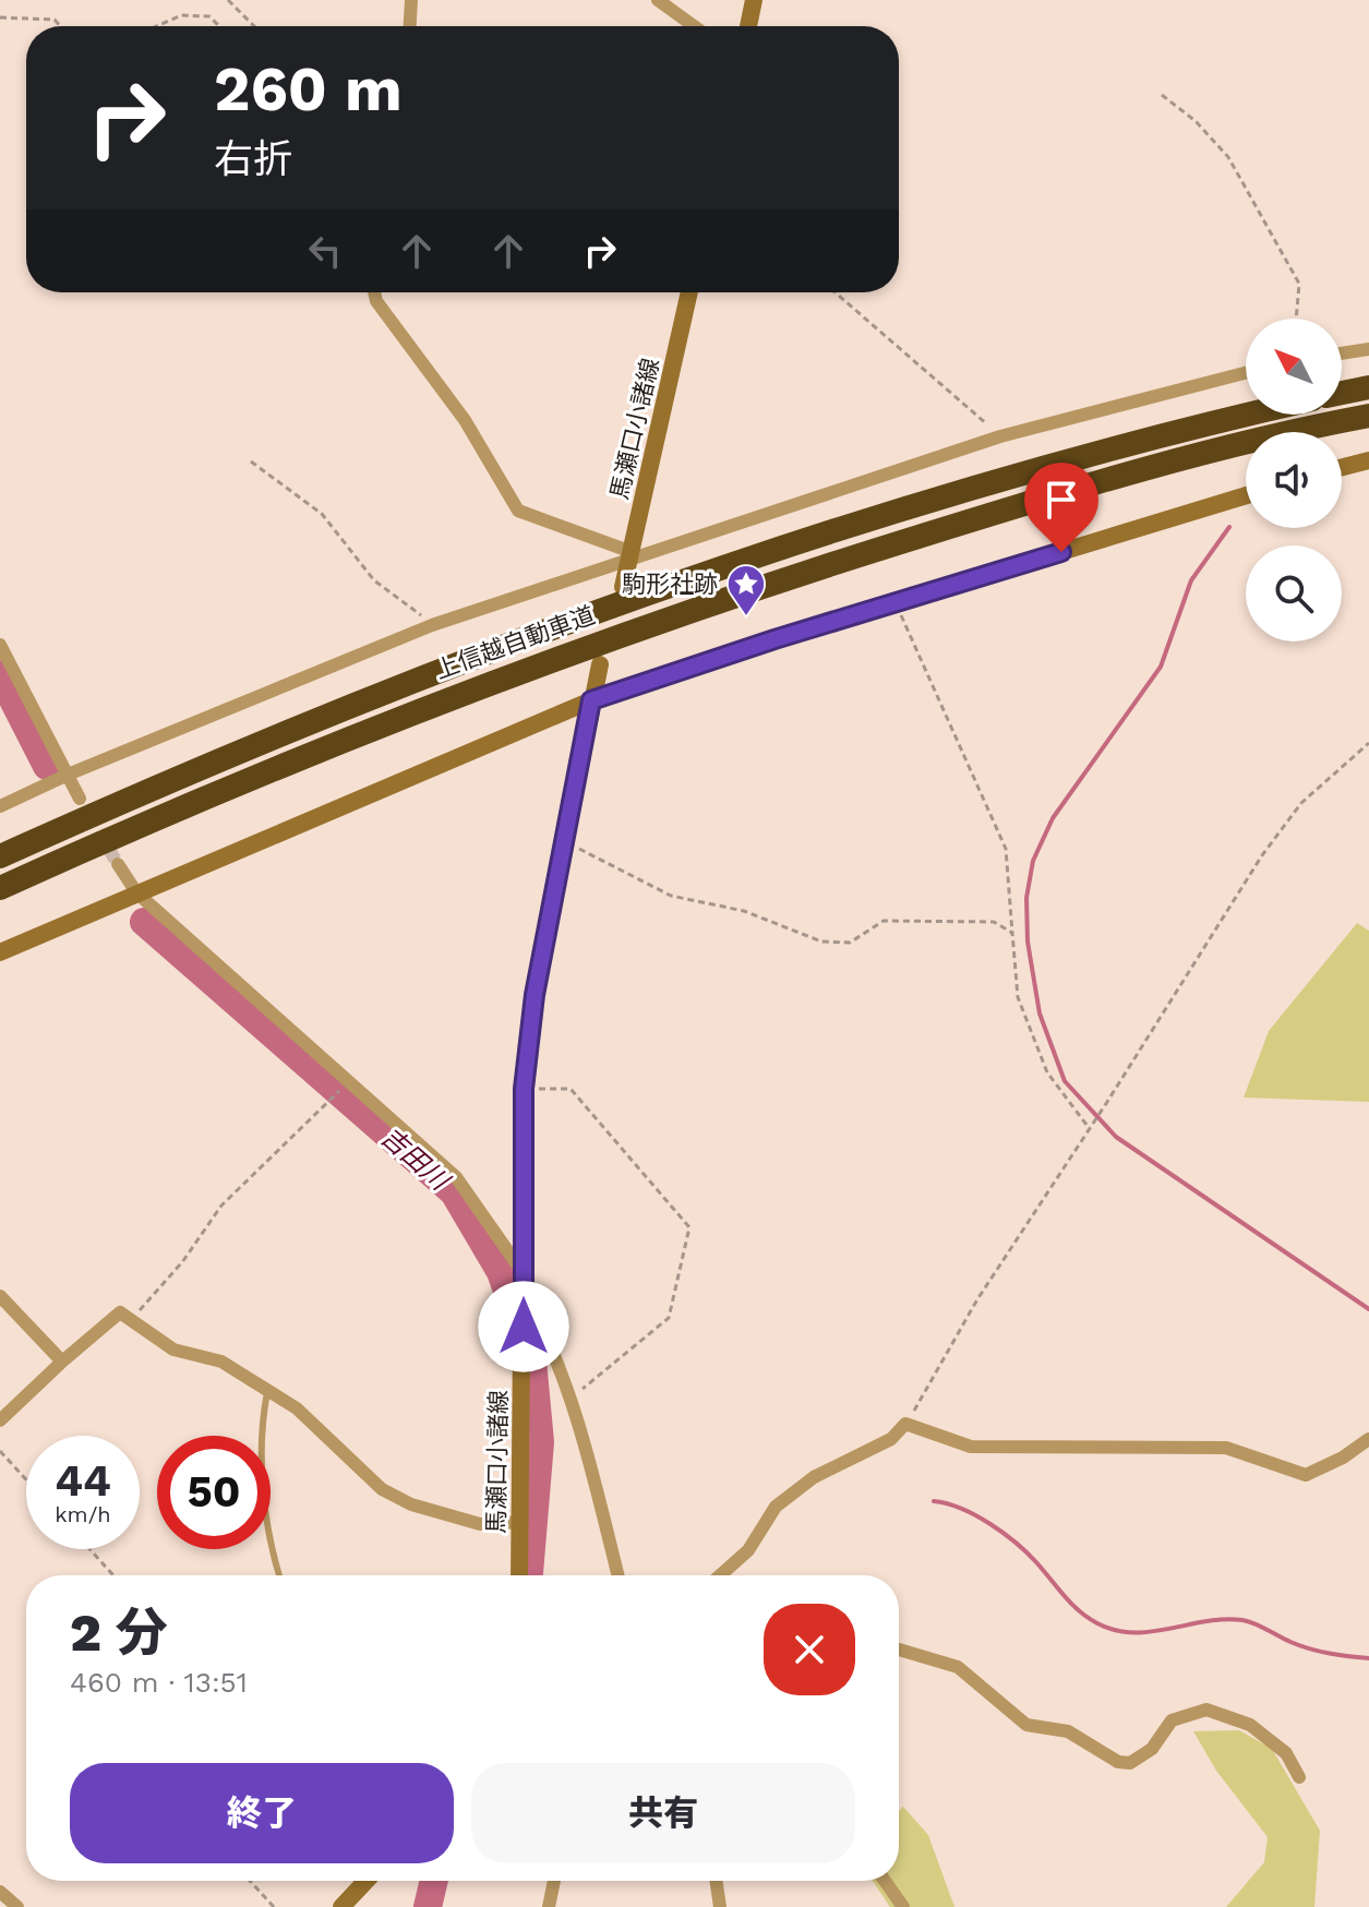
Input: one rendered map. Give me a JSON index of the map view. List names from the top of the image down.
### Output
{
  "streets": {
    "highway": ["上信越自動車道"],
    "street": ["馬瀬口小諸線"]
  },
  "water": ["吉田川"],
  "places": {
    "place": ["駒形社跡"]
  },
  "north": "top left",
  "page": {
    "turn": ["260 m", "右折"],
    "speed": "44 km/h",
    "limit": "50",
    "heading": ["2 分", "460 m · 13:51"],
    "buttons": ["終了", "共有"]
  }
}
